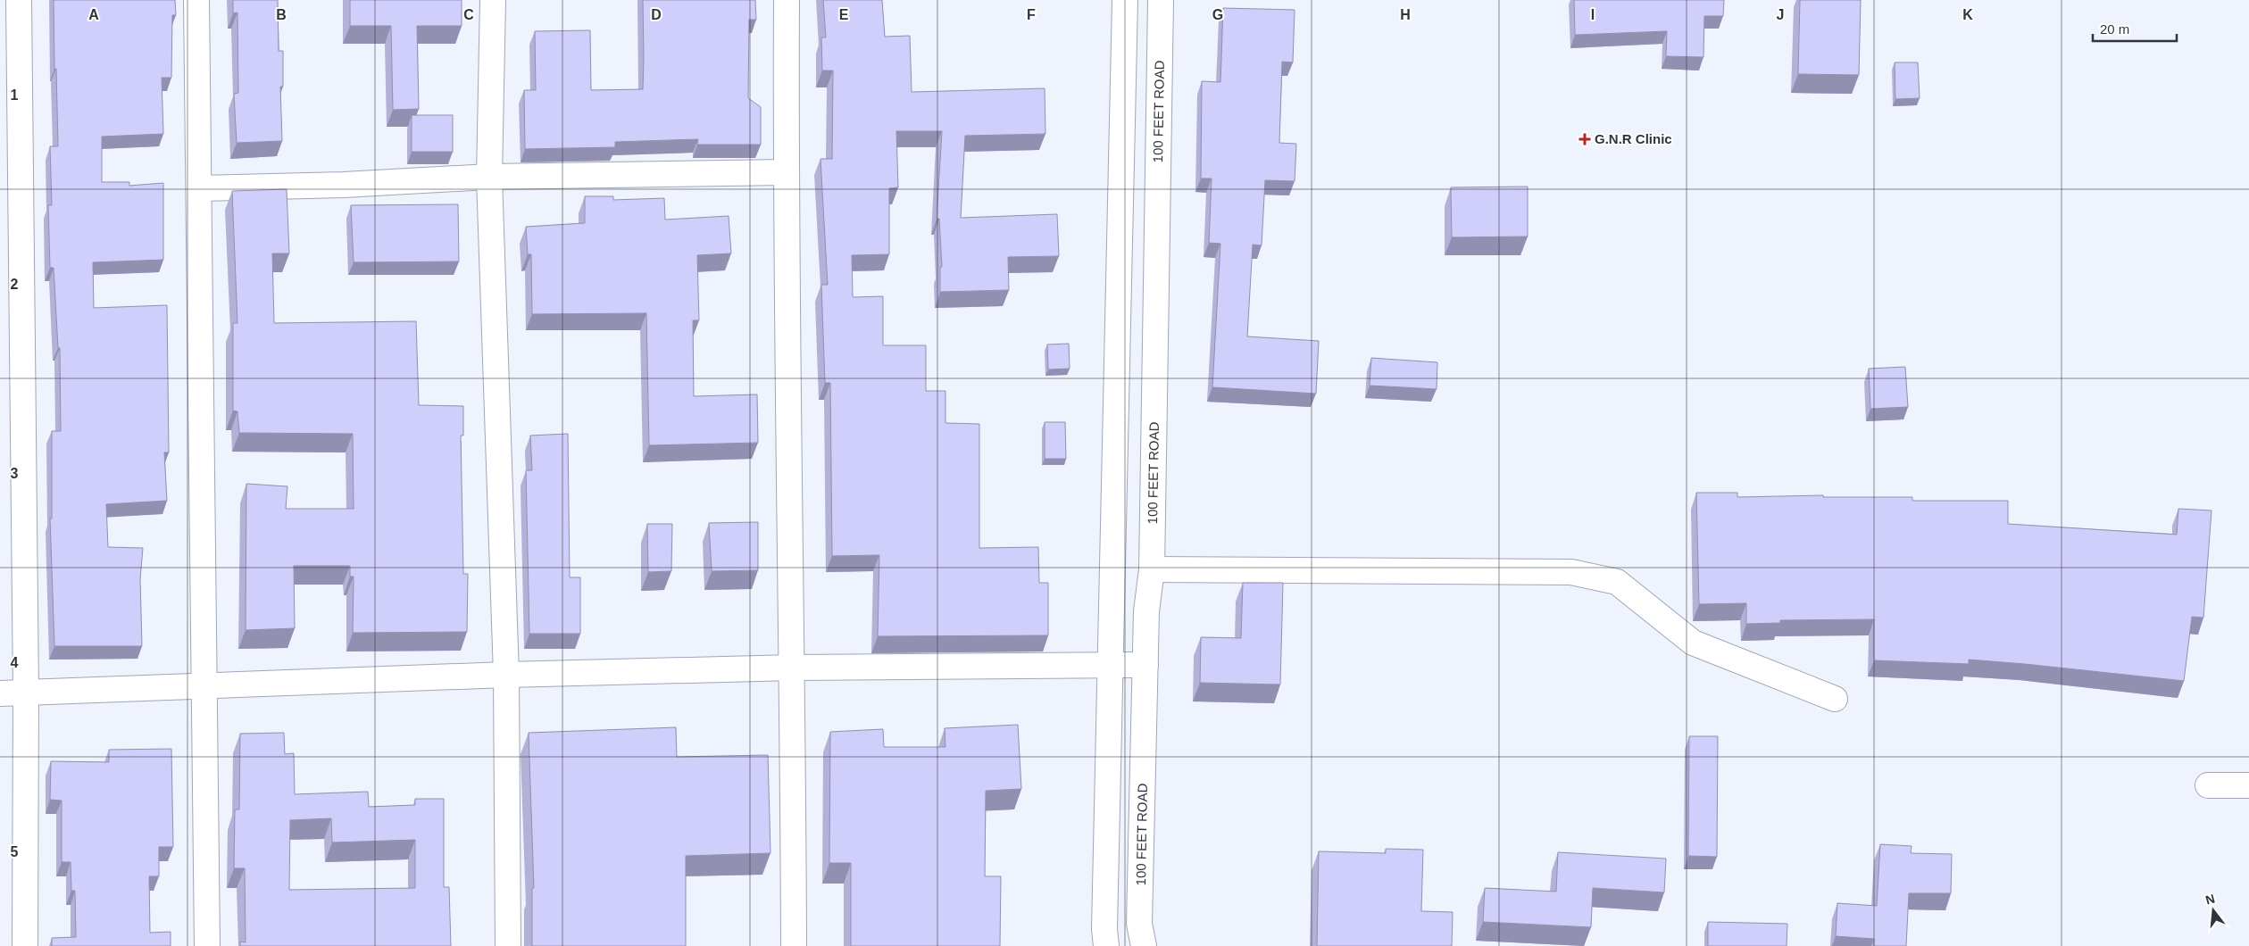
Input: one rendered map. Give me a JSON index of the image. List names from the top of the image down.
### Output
{
  "streets": {
    "street": ["100 FEET ROAD"]
  },
  "places": {
    "health": ["G.N.R Clinic"]
  },
  "scale_bar": "20 m",
  "north": "top",
  "grid": {
    "columns": [
      "A",
      "B",
      "C",
      "D",
      "E",
      "F",
      "G",
      "H",
      "I",
      "J",
      "K"
    ],
    "rows": [
      "1",
      "2",
      "3",
      "4",
      "5"
    ]
  }
}
